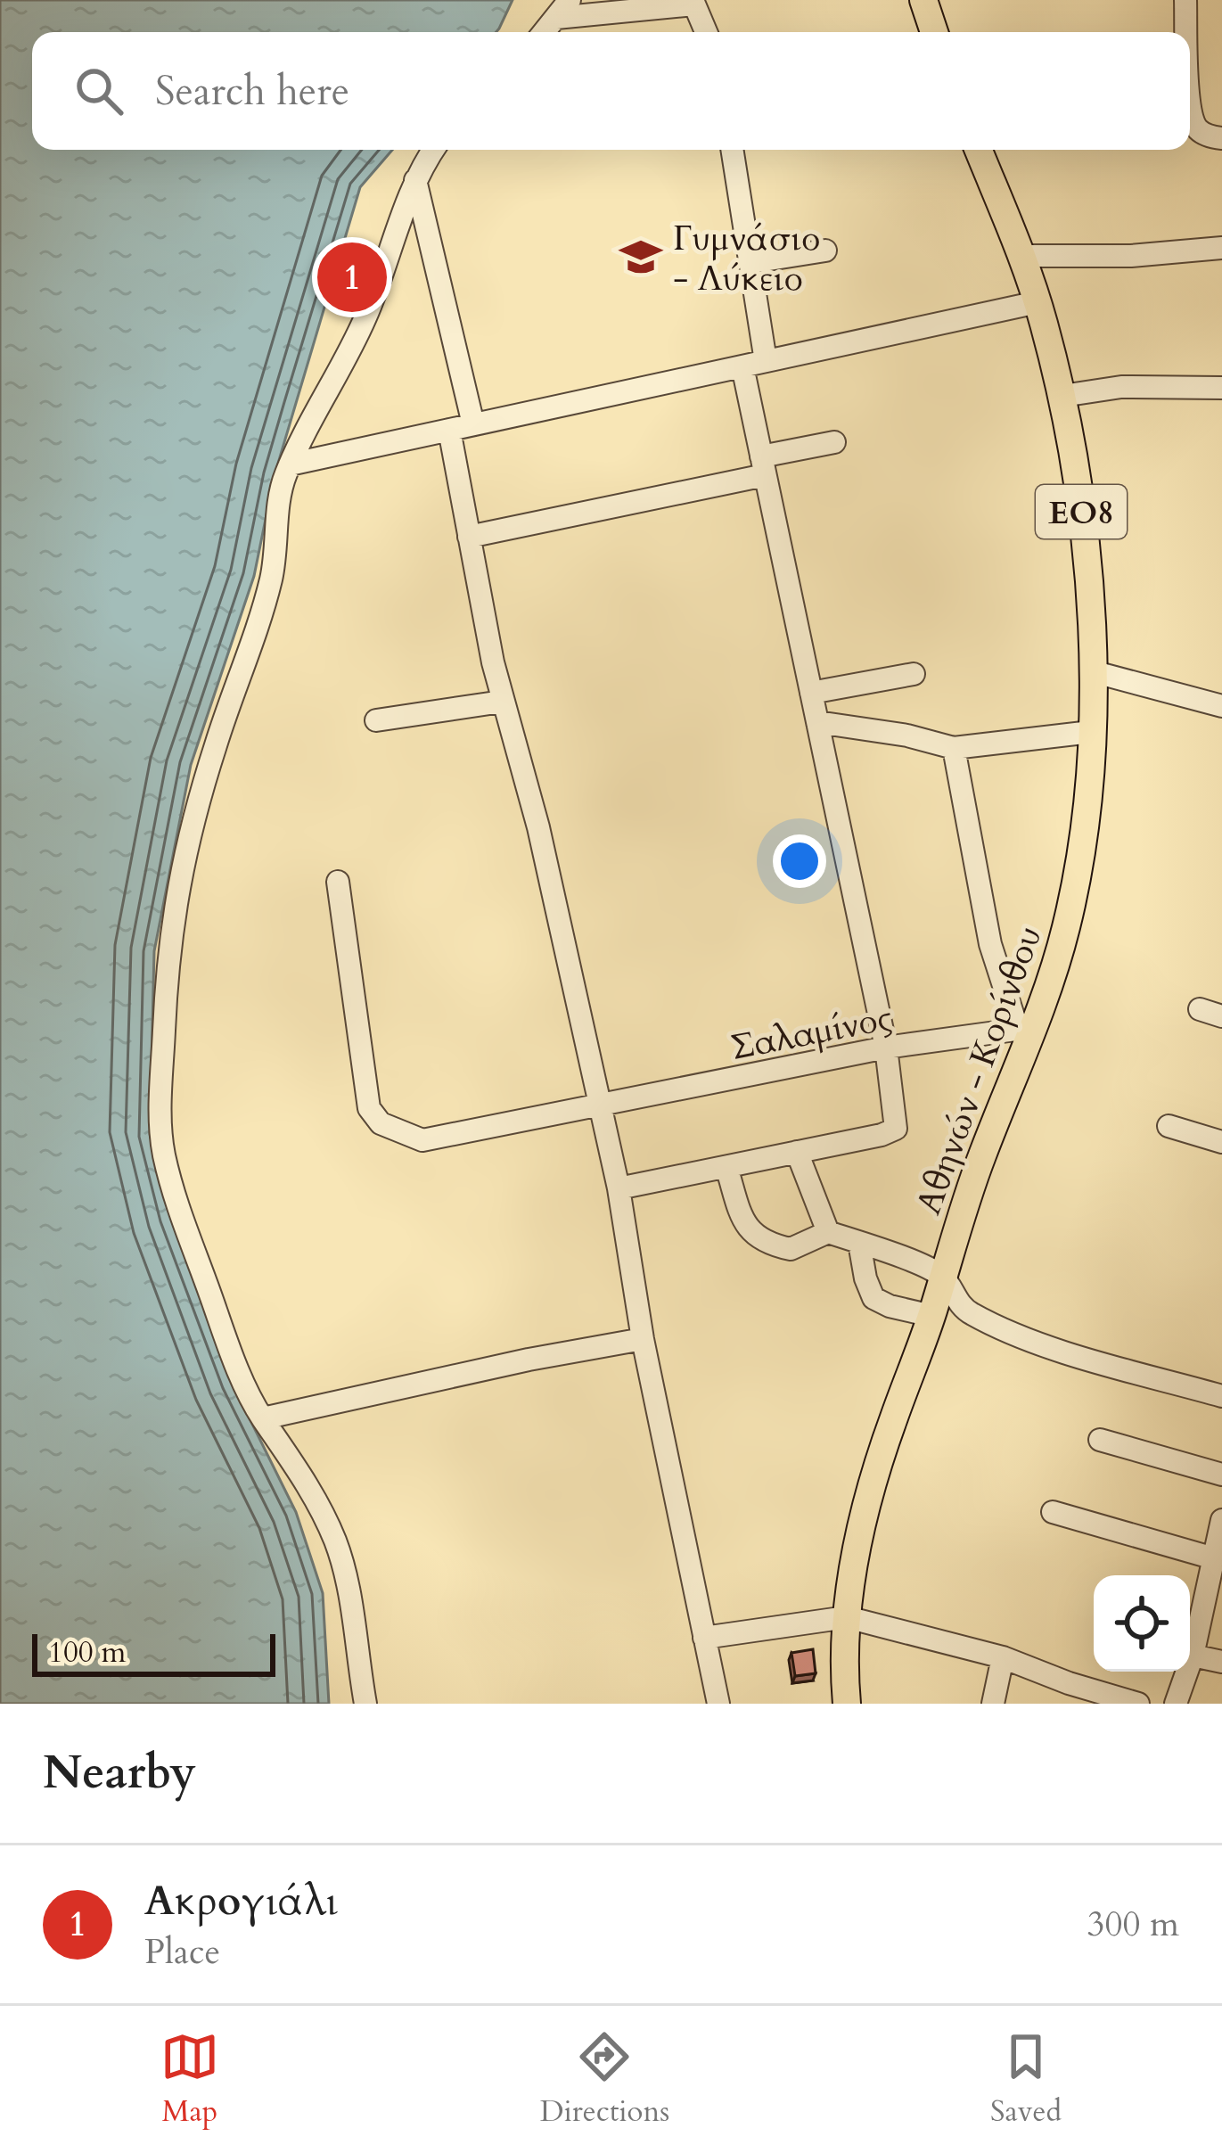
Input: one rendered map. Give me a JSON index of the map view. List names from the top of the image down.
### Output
{
  "streets": {
    "main road": ["ΕΟ8", "Αθηνών - Κορίνθου"],
    "street": ["Σαλαμίνος"]
  },
  "crossings": [
    ["Σαλαμίνος", "Αθηνών - Κορίνθου"]
  ],
  "places": {
    "school or university": ["Γυμνάσιο - Λύκειο"]
  },
  "scale_bar": "100 m",
  "page": {
    "search": "Search here",
    "pins": "1",
    "scale": "100 m",
    "heading": "Nearby",
    "list": [
      {
        "mark": "1",
        "name": "Ακρογιάλι",
        "note": "Place",
        "value": "300 m"
      }
    ],
    "nav": ["Map", "Directions", "Saved"]
  }
}
